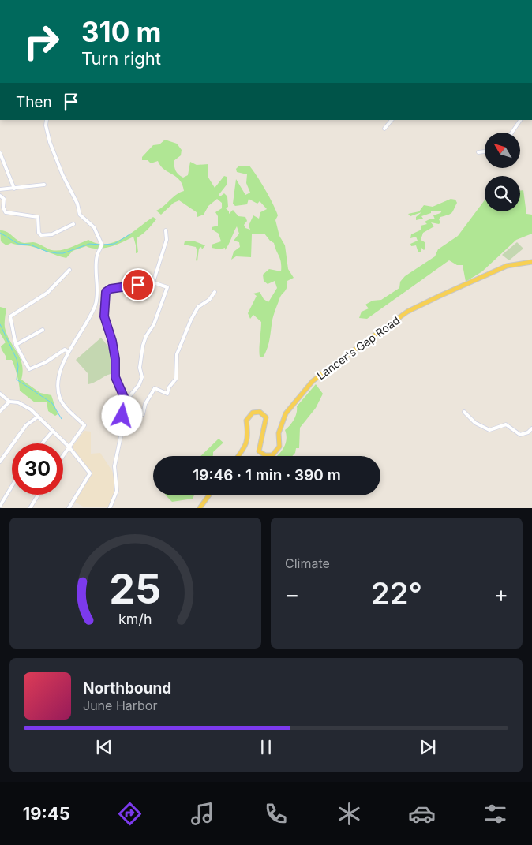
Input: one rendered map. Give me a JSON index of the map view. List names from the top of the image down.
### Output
{
  "streets": {
    "main road": ["Lancer's Gap Road"]
  },
  "north": "top left",
  "page": {
    "turn": ["310 m", "Turn right"],
    "then": "Then",
    "limit": "30",
    "trip": "19:46 · 1 min · 390 m",
    "tile": "Climate",
    "heat": ["−", "22°", "+"],
    "song": ["Northbound", "June Harbor"],
    "tabs": "19:45",
    "gauge": ["25", "km/h"]
  }
}
